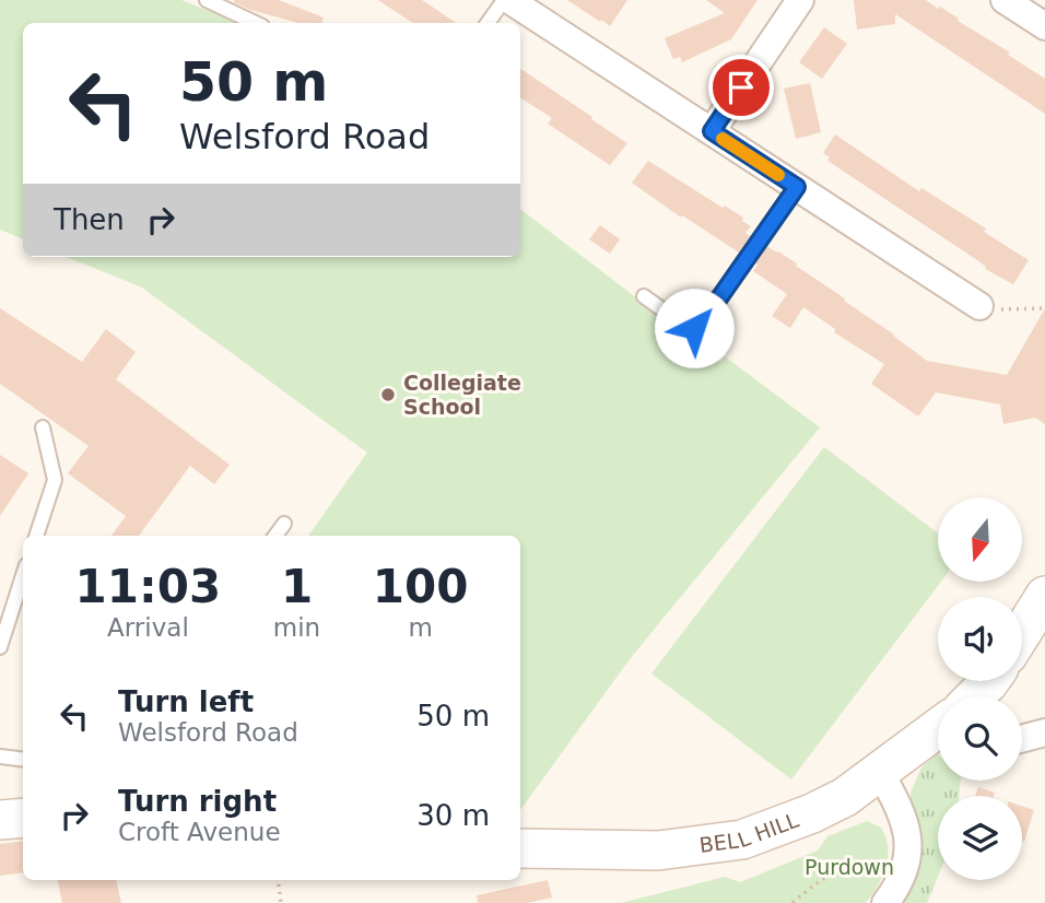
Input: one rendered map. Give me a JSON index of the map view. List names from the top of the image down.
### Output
{
  "streets": {
    "main road": ["BELL HILL"]
  },
  "parks": ["Purdown"],
  "places": ["Collegiate School"],
  "north": "bottom",
  "page": {
    "turn": ["50 m", "Welsford Road"],
    "then": "Then",
    "eta": [
      "11:03",
      "Arrival",
      "1",
      "min",
      "100",
      "m"
    ],
    "list": [
      {
        "name": "Turn left",
        "note": "Welsford Road",
        "value": "50 m"
      },
      {
        "name": "Turn right",
        "note": "Croft Avenue",
        "value": "30 m"
      }
    ]
  }
}
